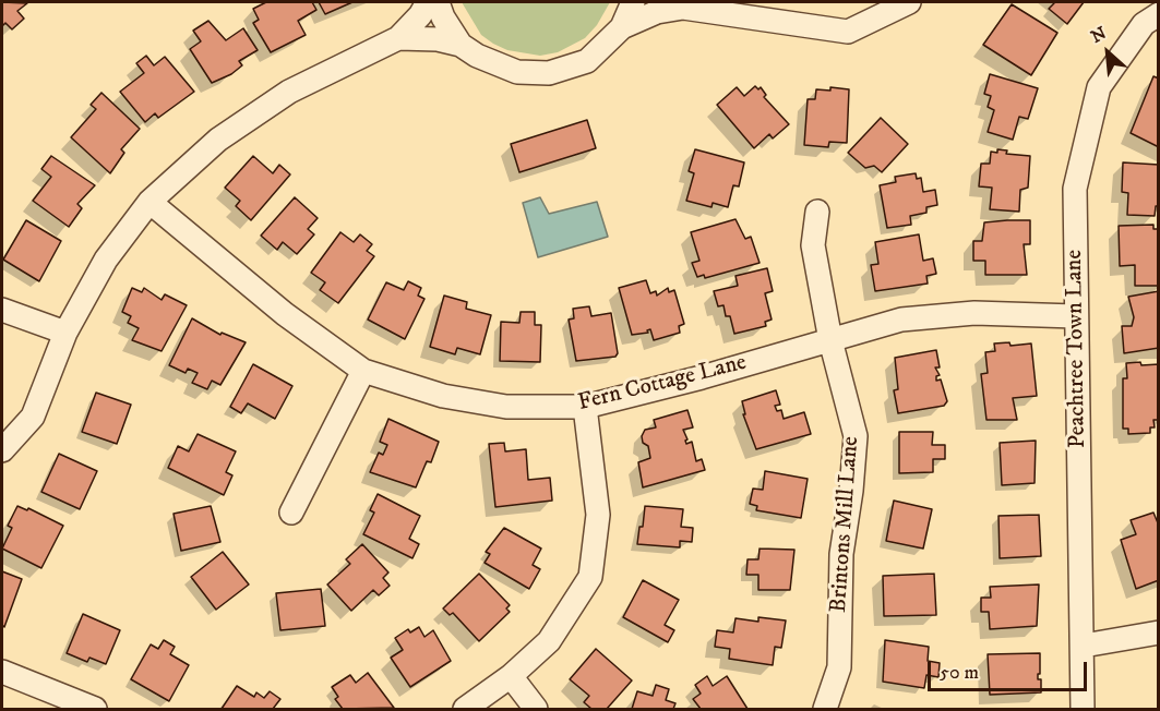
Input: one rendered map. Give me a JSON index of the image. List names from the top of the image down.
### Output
{
  "streets": {
    "street": ["Peachtree Town Lane", "Fern Cottage Lane", "Brintons Mill Lane"]
  },
  "crossings": [
    ["Peachtree Town Lane", "Fern Cottage Lane"],
    ["Fern Cottage Lane", "Brintons Mill Lane"]
  ],
  "scale_bar": "50 m",
  "north": "top left"
}
